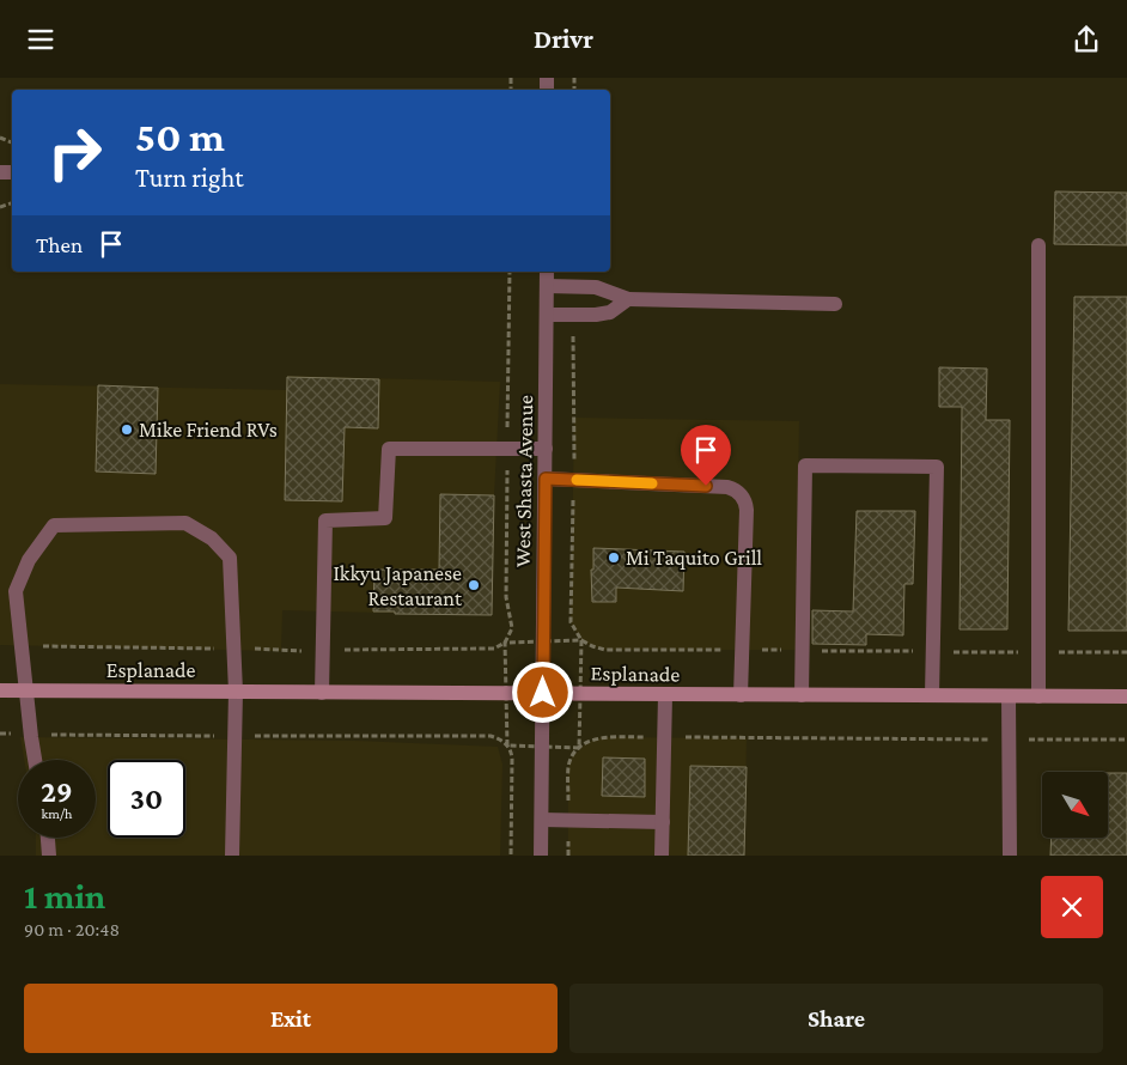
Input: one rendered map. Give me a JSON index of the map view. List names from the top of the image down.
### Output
{
  "streets": {
    "main road": ["Esplanade"],
    "street": ["West Shasta Avenue"]
  },
  "crossings": [
    ["West Shasta Avenue", "Esplanade"]
  ],
  "places": ["Mike Friend RVs", "Mi Taquito Grill", "Ikkyu Japanese Restaurant"],
  "north": "bottom right",
  "page": {
    "header": "Drivr",
    "turn": ["50 m", "Turn right"],
    "then": "Then",
    "speed": "29 km/h",
    "limit": "30",
    "heading": ["1 min", "90 m · 20:48"],
    "buttons": ["Exit", "Share"]
  }
}
